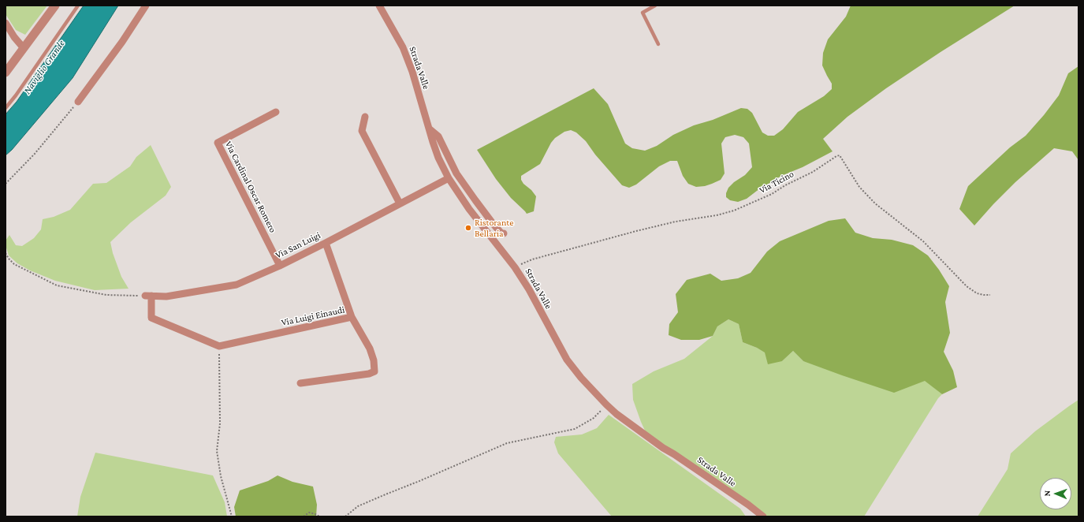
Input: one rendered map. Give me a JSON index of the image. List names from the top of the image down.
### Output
{
  "streets": {
    "street": [
      "Strada Valle",
      "Via Cardinal Oscar Romero",
      "Via San Luigi",
      "Via Luigi Einaudi"
    ],
    "path": ["Via Ticino"]
  },
  "crossings": [
    ["Strada Valle", "Via Ticino"],
    ["Strada Valle", "Via San Luigi"],
    ["Via Cardinal Oscar Romero", "Via San Luigi"],
    ["Via San Luigi", "Via Luigi Einaudi"]
  ],
  "water": ["Naviglio Grande"],
  "places": ["Ristorante Bellaria"],
  "north": "left"
}
